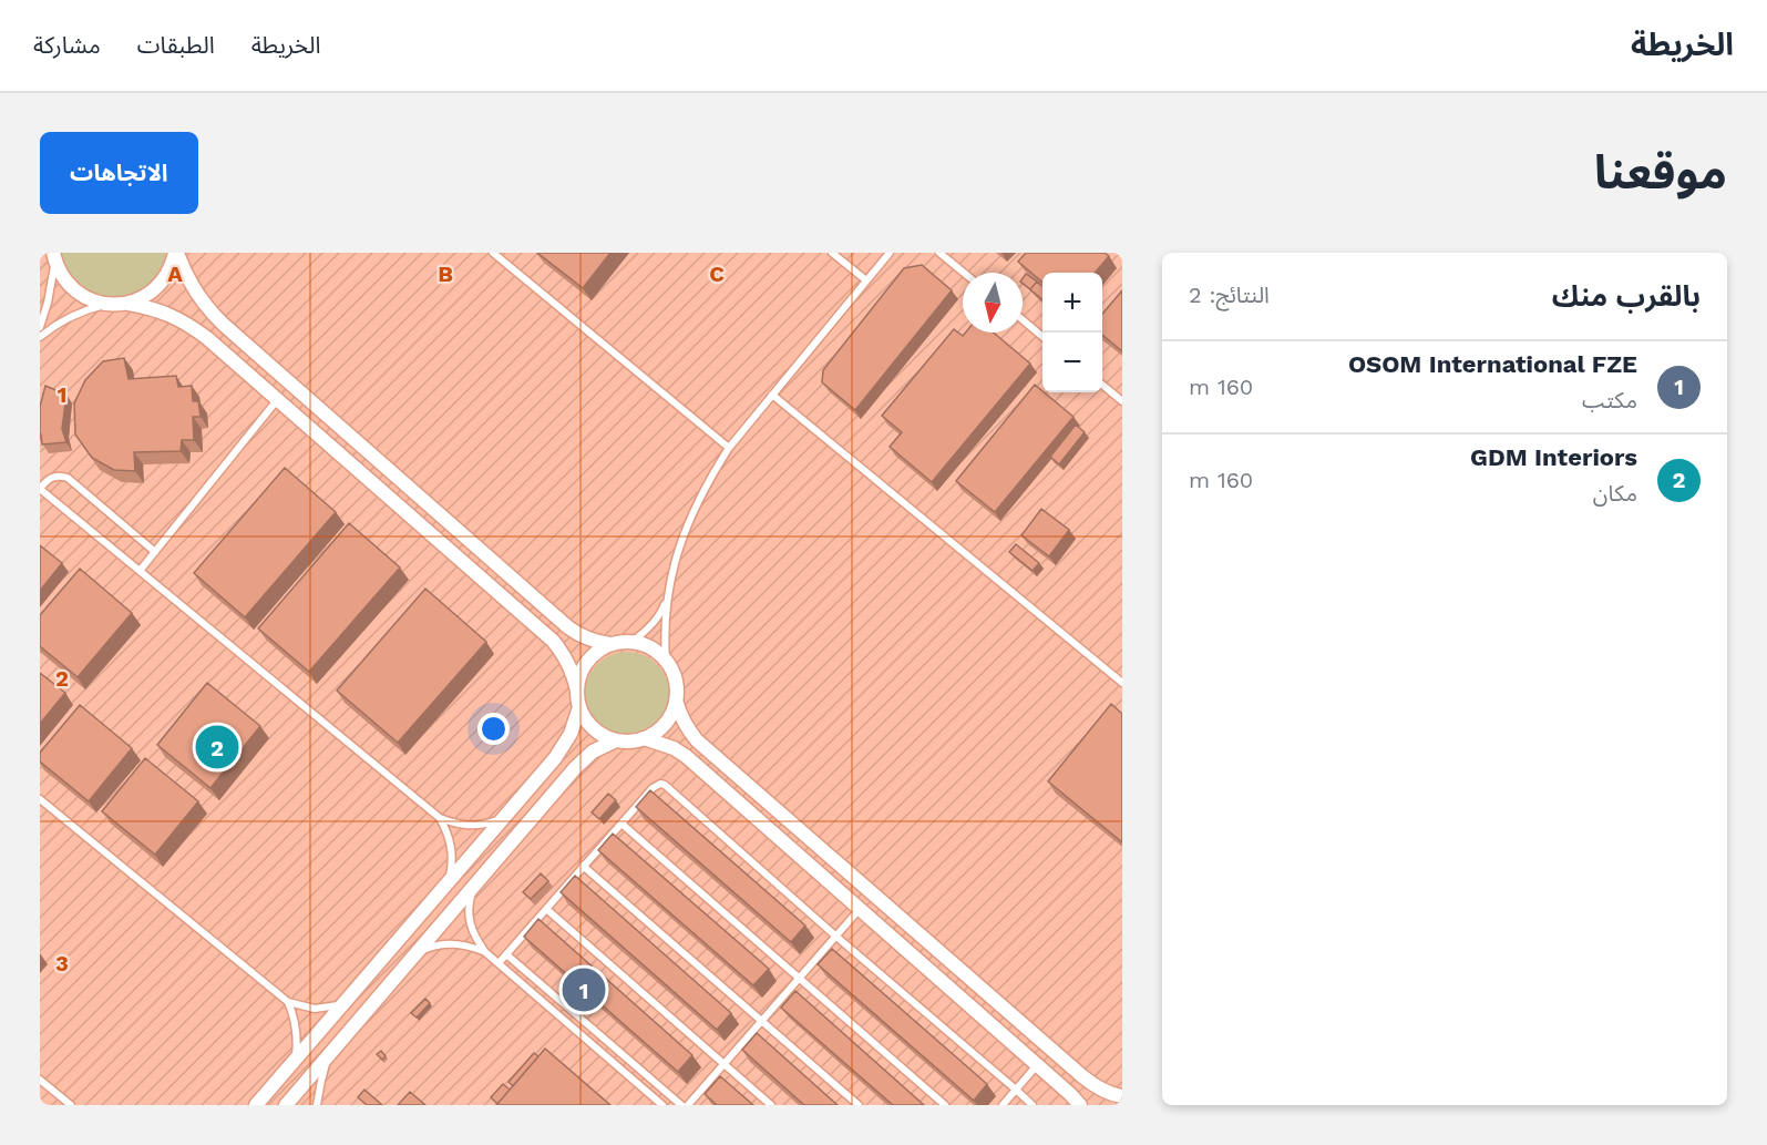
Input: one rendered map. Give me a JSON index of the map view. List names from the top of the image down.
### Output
{
  "north": "bottom",
  "page": {
    "header": "الخريطة",
    "nav": ["الخريطة", "الطبقات", "مشاركة"],
    "title": "موقعنا",
    "buttons": "الاتجاهات",
    "heading": ["بالقرب منك", "النتائج: 2"],
    "map_buttons": ["+", "−"],
    "list": [
      {
        "mark": "1",
        "name": "OSOM International FZE",
        "note": "مكتب",
        "value": "160 m"
      },
      {
        "mark": "2",
        "name": "GDM Interiors",
        "note": "مكان",
        "value": "160 m"
      }
    ],
    "pins": ["2", "1"]
  },
  "grid": {
    "columns": ["A", "B", "C"],
    "rows": ["1", "2", "3"]
  }
}
